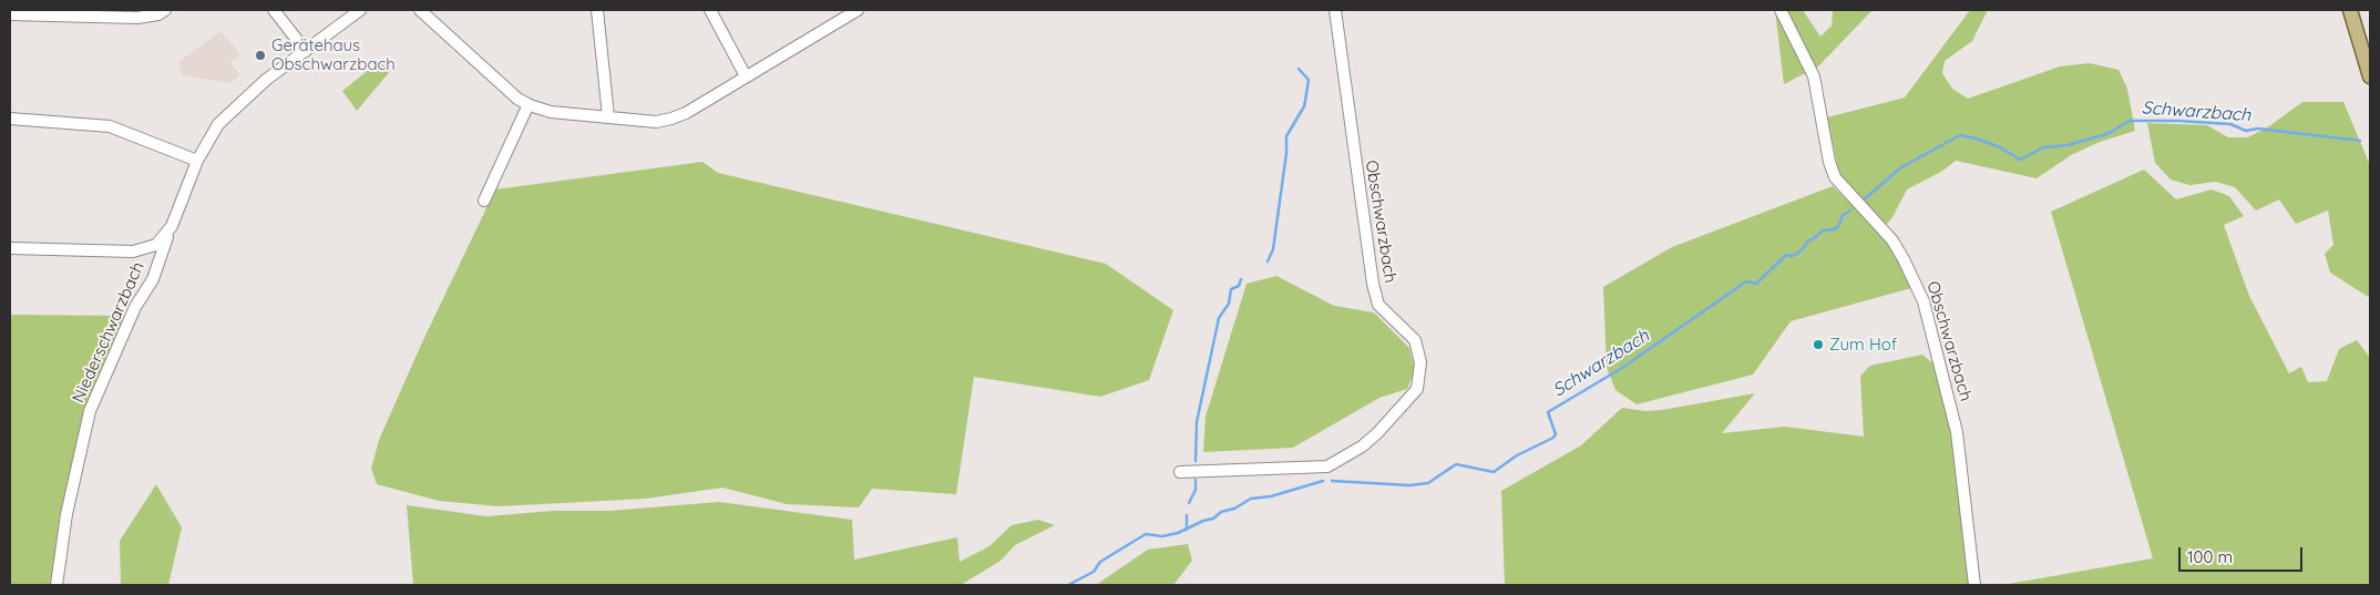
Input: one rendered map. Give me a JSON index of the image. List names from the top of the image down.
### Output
{
  "streets": {
    "street": ["Obschwarzbach", "Niederschwarzbach"]
  },
  "water": ["Schwarzbach"],
  "places": ["Gerätehaus Obschwarzbach", "Zum Hof"],
  "scale_bar": "100 m"
}
